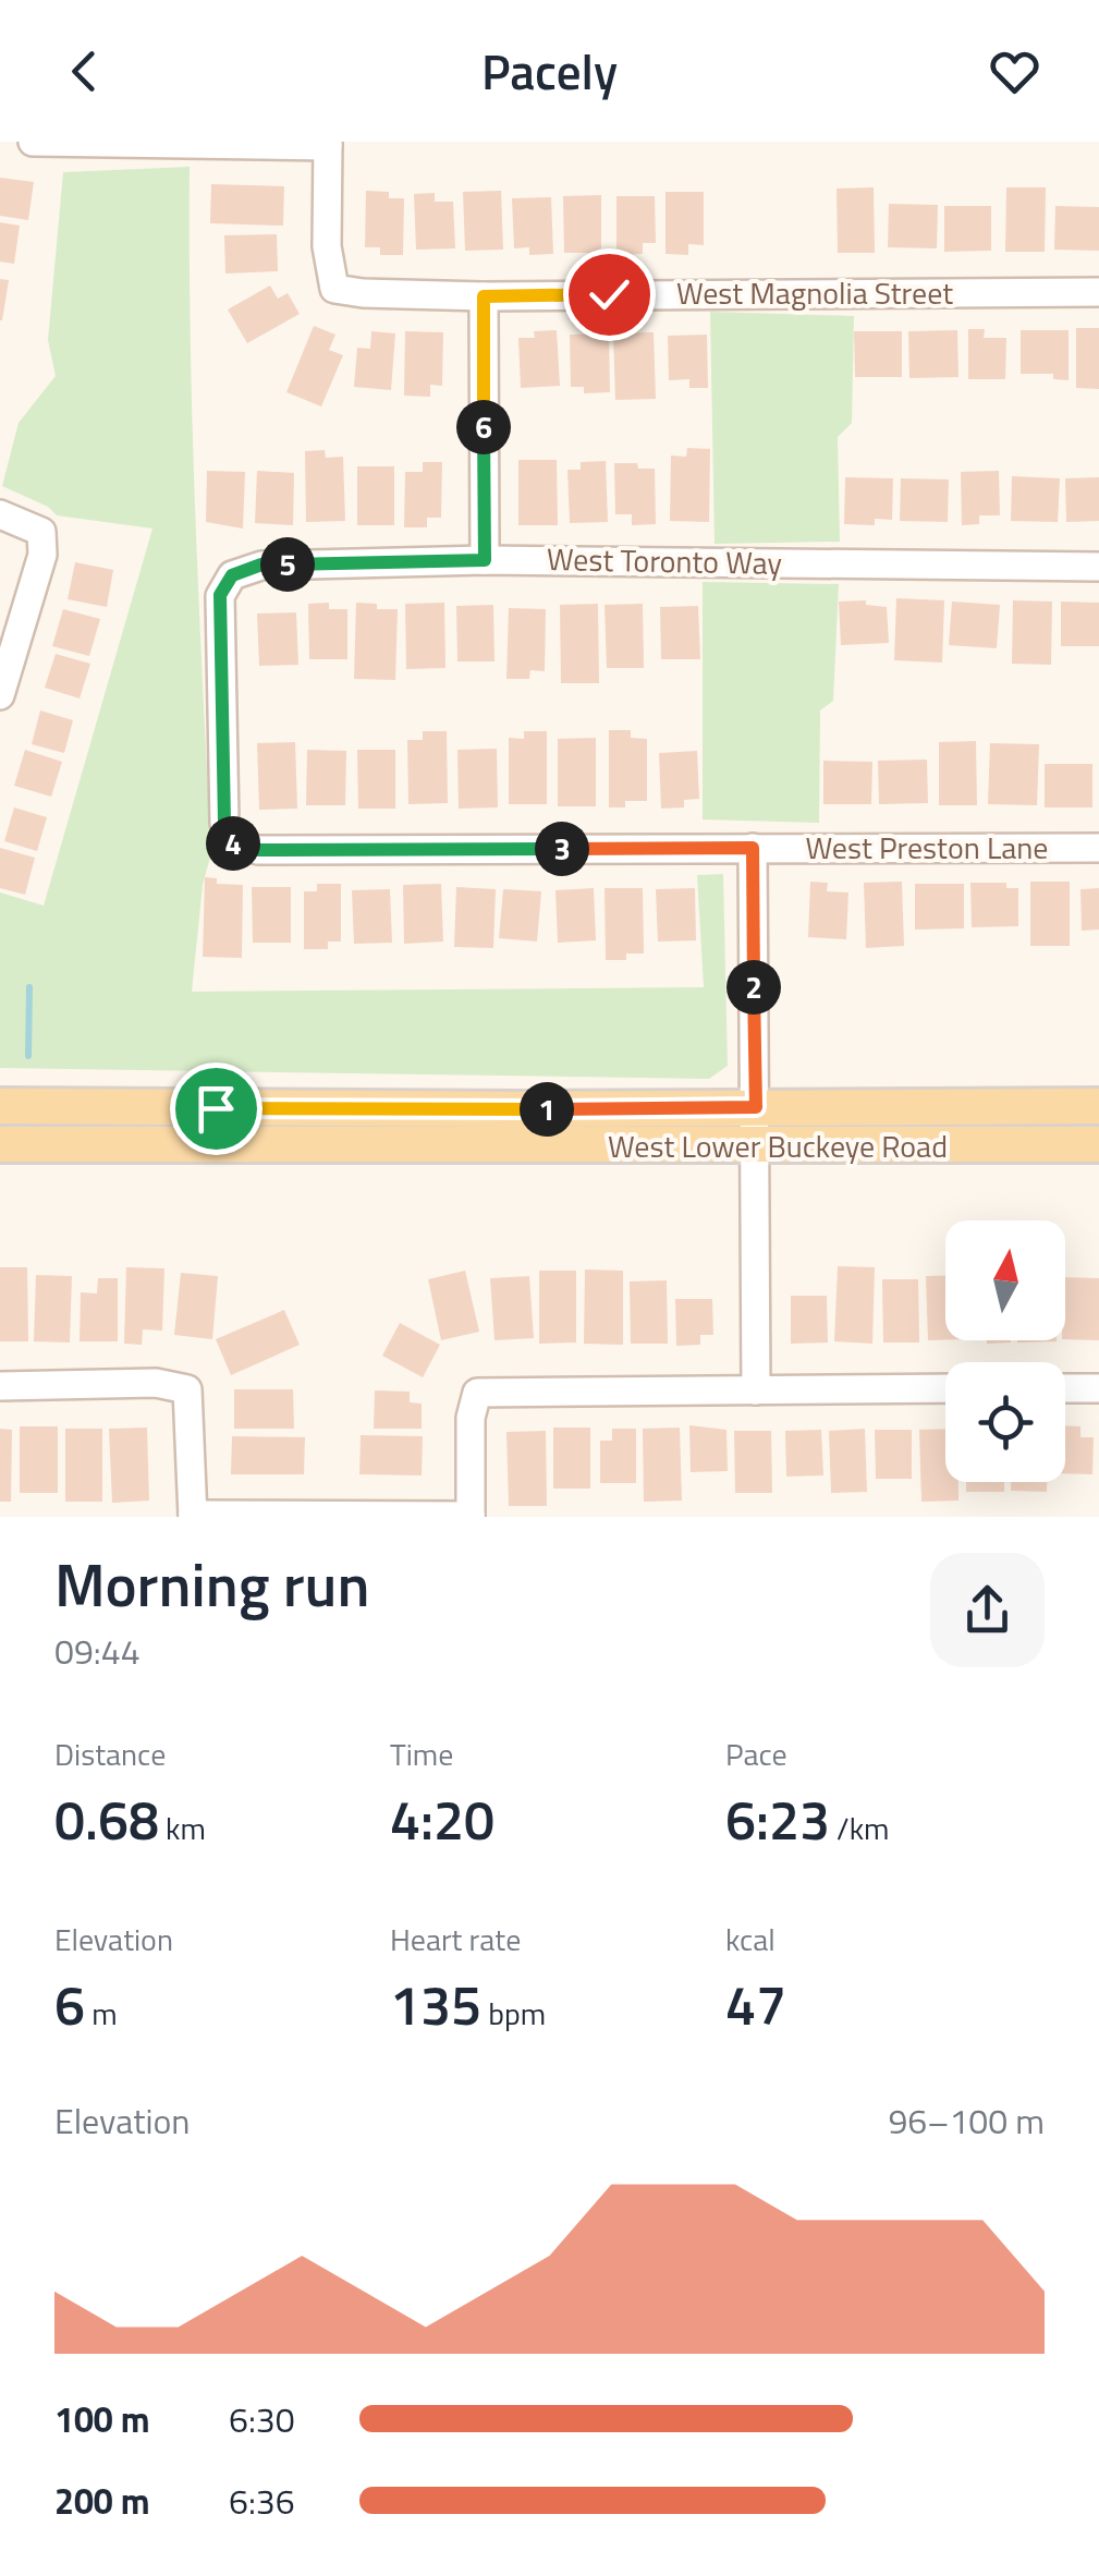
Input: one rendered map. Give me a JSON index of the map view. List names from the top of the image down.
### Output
{
  "streets": {
    "main road": ["West Lower Buckeye Road"],
    "street": ["West Magnolia Street", "West Toronto Way", "West Preston Lane"]
  },
  "crossings": [
    ["West Toronto Way", "West Preston Lane"]
  ],
  "north": "top",
  "page": {
    "header": "Pacely",
    "pins": [
      "6",
      "5",
      "4",
      "3",
      "2",
      "1"
    ],
    "heading": ["Morning run", "09:44"],
    "stats": [
      ["Distance", "0.68 km"],
      ["Time", "4:20"],
      ["Pace", "6:23 /km"],
      ["Elevation", "6 m"],
      ["Heart rate", "135 bpm"],
      ["kcal", "47"]
    ],
    "chart": ["Elevation", "96–100 m"],
    "list": [
      {
        "name": "100 m",
        "note": "6:30"
      },
      {
        "name": "200 m",
        "note": "6:36"
      }
    ]
  }
}
